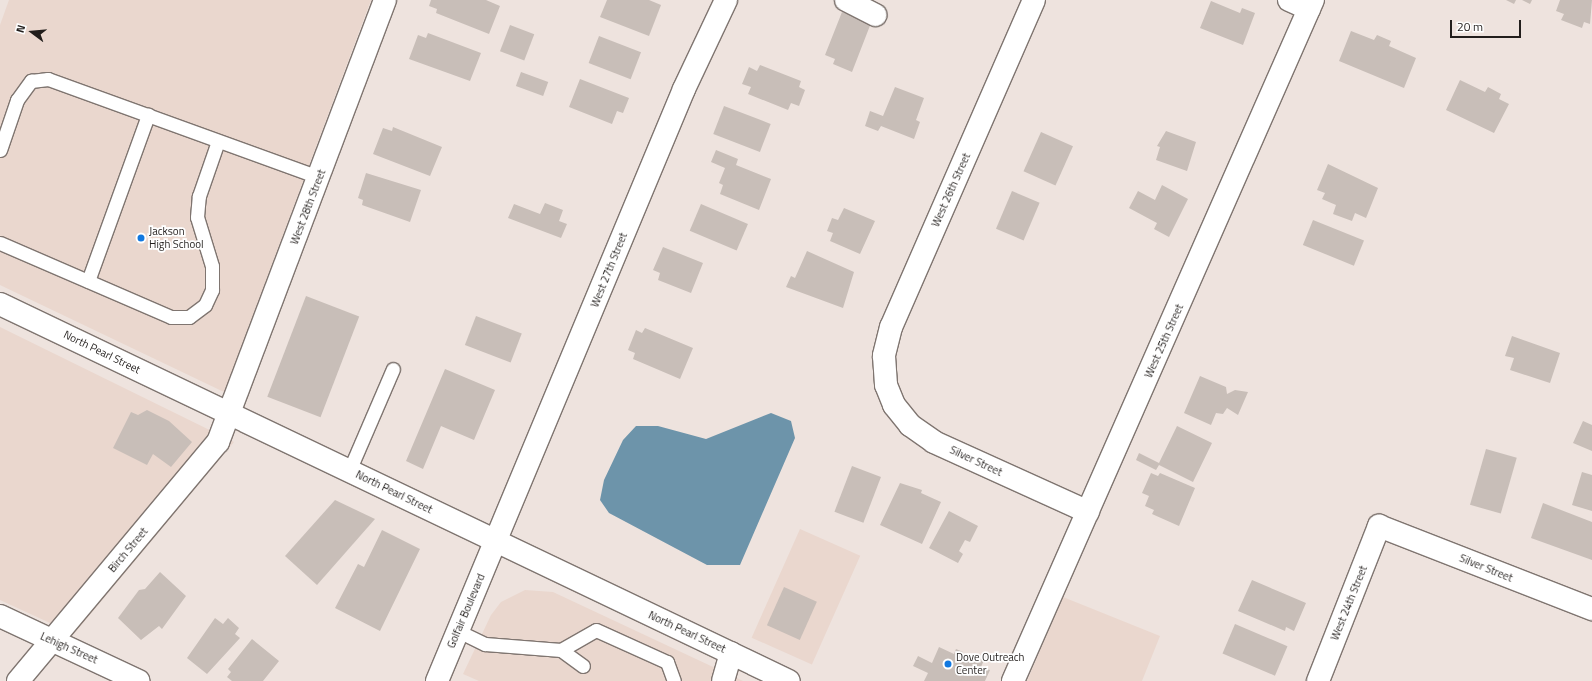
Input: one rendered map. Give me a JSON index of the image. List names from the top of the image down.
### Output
{
  "streets": {
    "street": [
      "West 26th Street",
      "West 28th Street",
      "West 27th Street",
      "West 25th Street",
      "North Pearl Street",
      "Silver Street",
      "Birch Street",
      "West 24th Street",
      "Golfair Boulevard",
      "Lehigh Street"
    ]
  },
  "crossings": [
    ["West 26th Street", "Silver Street"],
    ["West 28th Street", "North Pearl Street"],
    ["West 28th Street", "Birch Street"],
    ["West 27th Street", "North Pearl Street"],
    ["West 27th Street", "Golfair Boulevard"],
    ["West 25th Street", "Silver Street"],
    ["North Pearl Street", "Birch Street"],
    ["North Pearl Street", "Golfair Boulevard"],
    ["Silver Street", "West 24th Street"],
    ["Birch Street", "Lehigh Street"]
  ],
  "places": ["Jackson High School", "Dove Outreach Center"],
  "scale_bar": "20 m",
  "north": "left"
}
